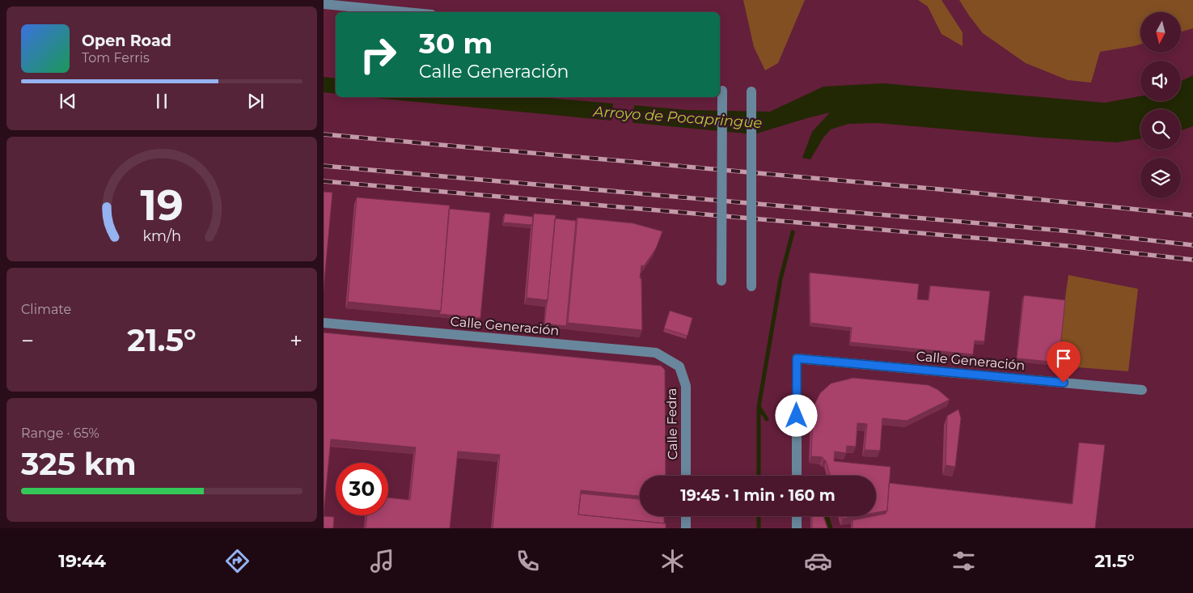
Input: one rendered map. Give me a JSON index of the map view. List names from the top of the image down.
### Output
{
  "streets": {
    "street": ["Calle Generación", "Calle Fedra"]
  },
  "crossings": [
    ["Calle Generación", "Calle Fedra"]
  ],
  "water": ["Arroyo de Pocapringue"],
  "north": "bottom",
  "page": {
    "turn": ["30 m", "Calle Generación"],
    "song": ["Open Road", "Tom Ferris"],
    "tile": [
      "Climate",
      ["Range · 65%", "325 km"]
    ],
    "heat": ["−", "21.5°", "+"],
    "limit": "30",
    "trip": "19:45 · 1 min · 160 m",
    "tabs": ["19:44", "21.5°"],
    "gauge": ["19", "km/h"]
  }
}
